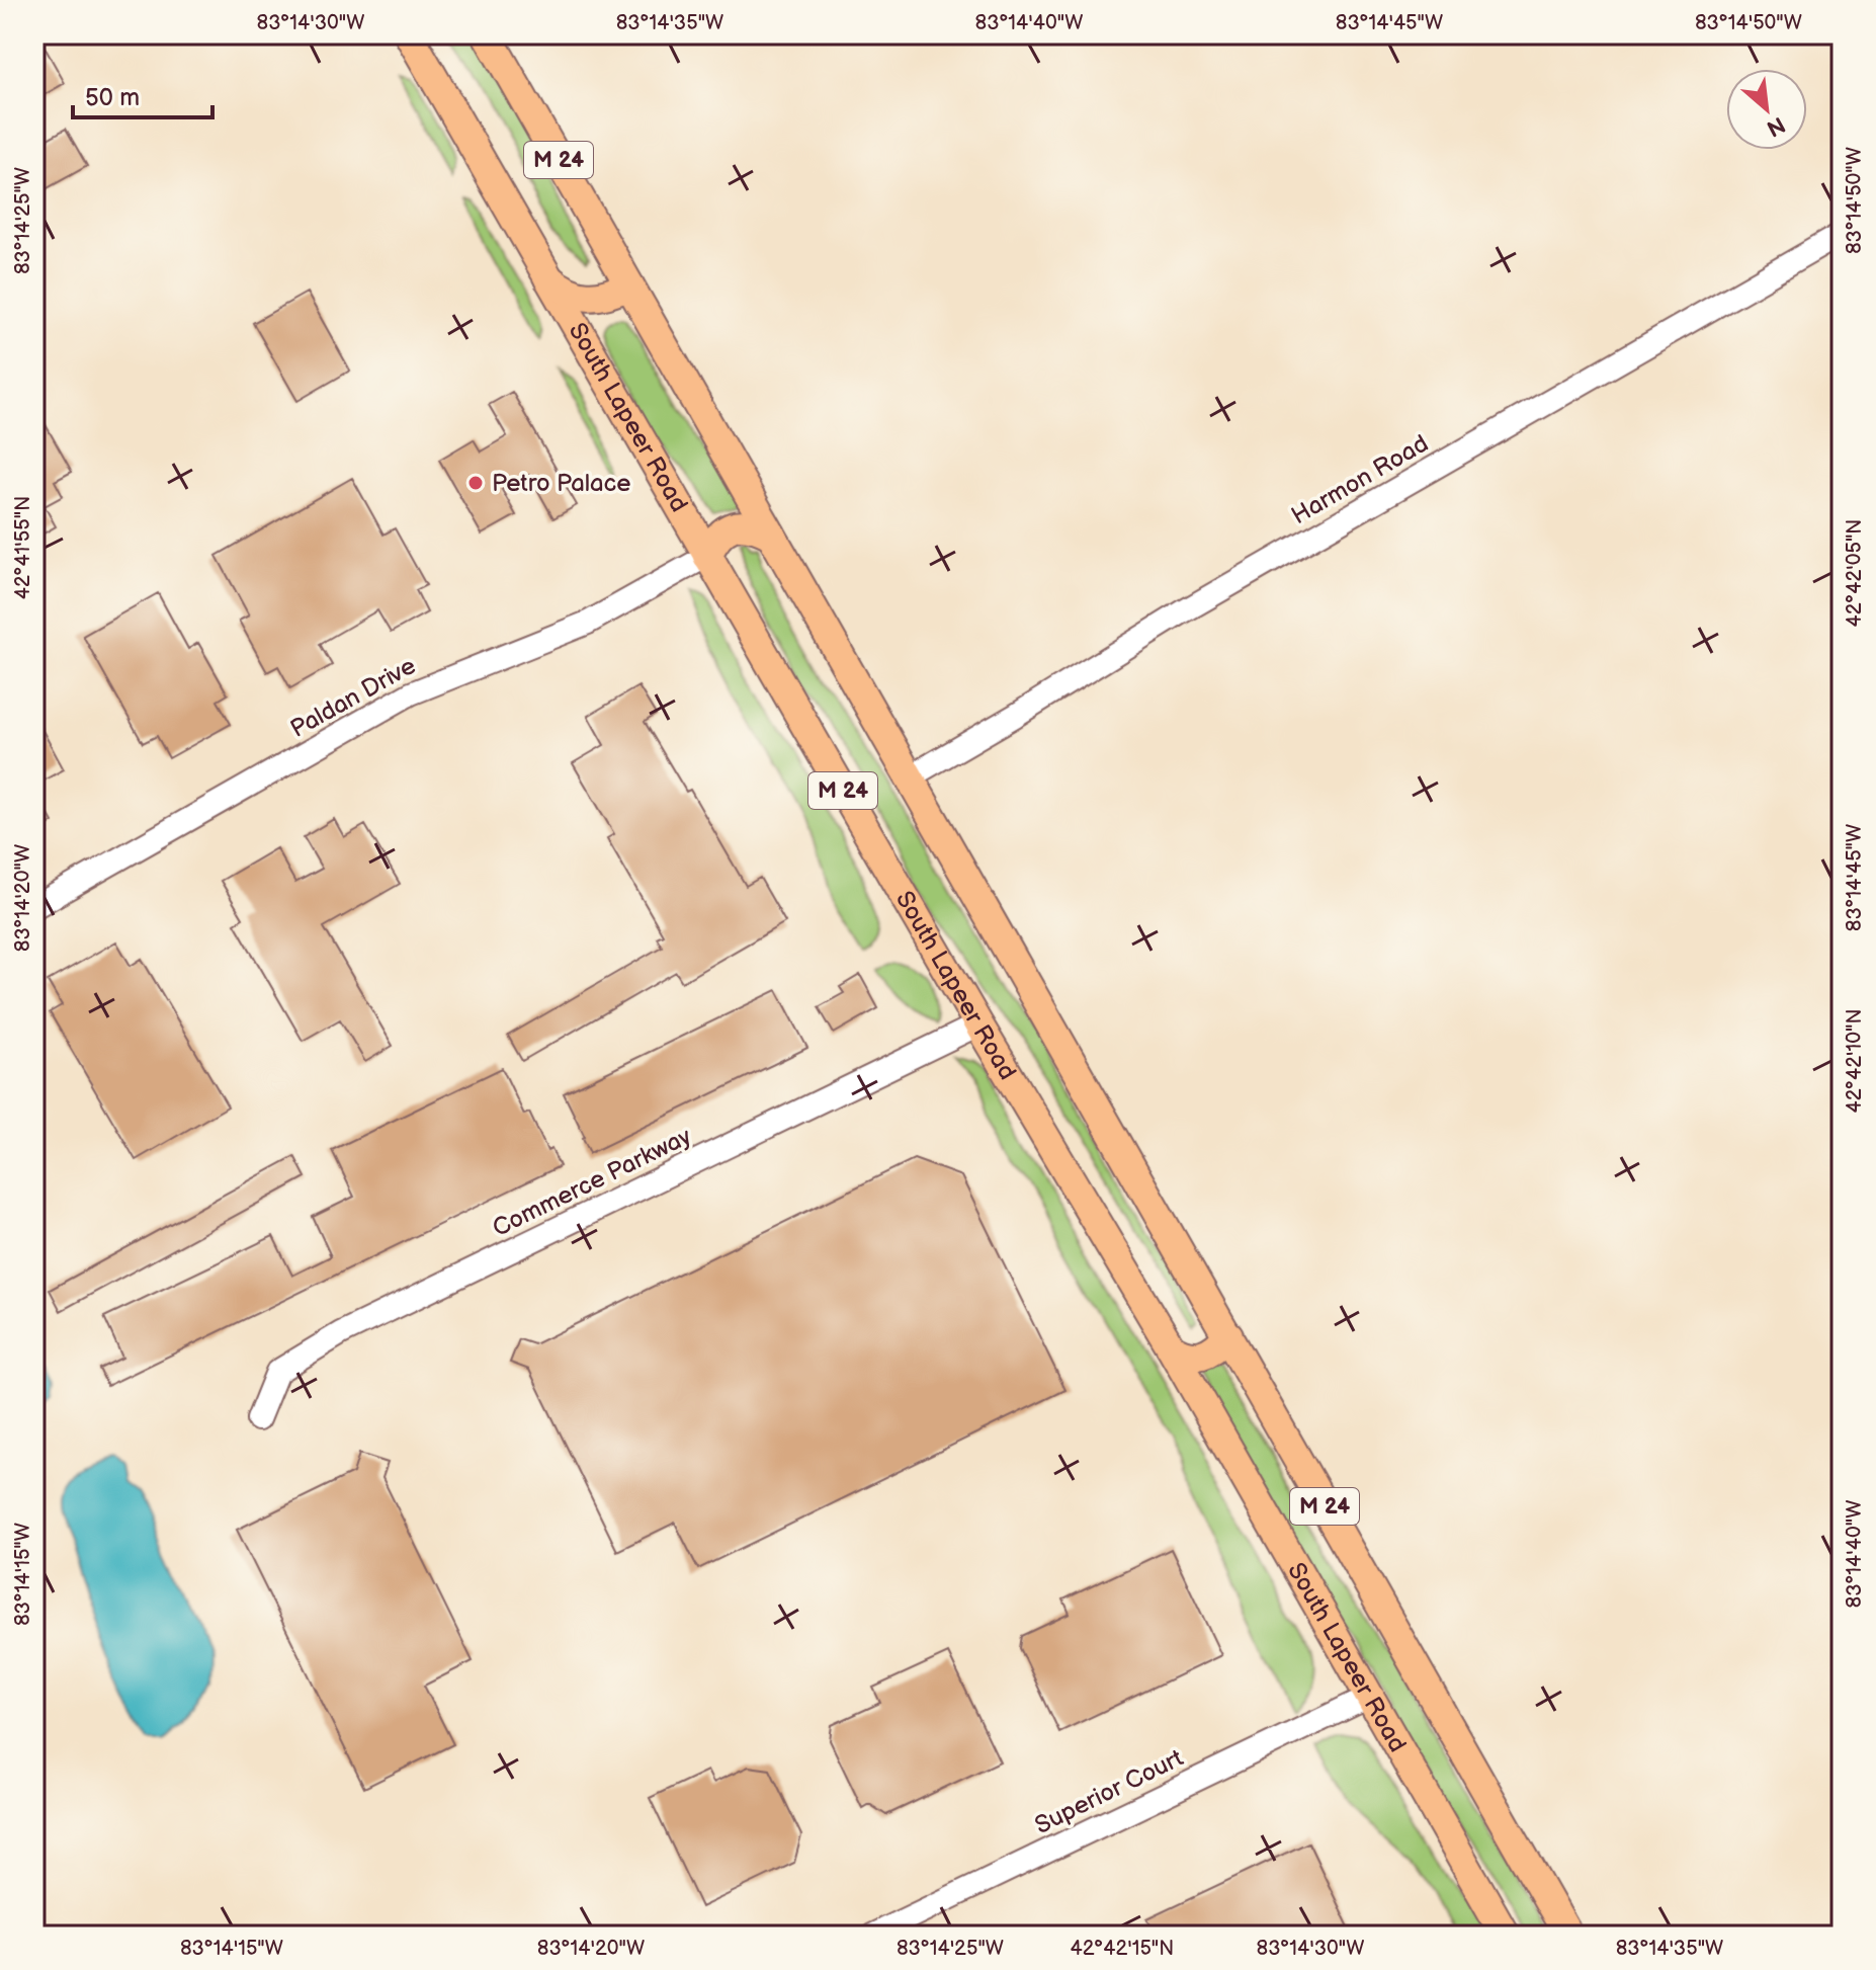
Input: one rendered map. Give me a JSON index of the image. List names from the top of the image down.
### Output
{
  "streets": {
    "main road": ["M 24", "South Lapeer Road"],
    "street": [
      "Harmon Road",
      "Paldan Drive",
      "Commerce Parkway",
      "Superior Court"
    ]
  },
  "crossings": [
    ["M 24", "Harmon Road"],
    ["South Lapeer Road", "Paldan Drive"],
    ["South Lapeer Road", "Commerce Parkway"],
    ["South Lapeer Road", "Superior Court"]
  ],
  "places": ["Petro Palace"],
  "scale_bar": "50 m",
  "north": "bottom right",
  "coordinates": [
    "83°14'30\"W",
    "83°14'35\"W",
    "83°14'40\"W",
    "83°14'45\"W",
    "83°14'50\"W",
    "83°14'25\"W",
    "42°41'55\"N",
    "42°42'05\"N",
    "83°14'20\"W",
    "42°42'10\"N",
    "83°14'15\"W",
    "42°42'15\"N"
  ]
}
